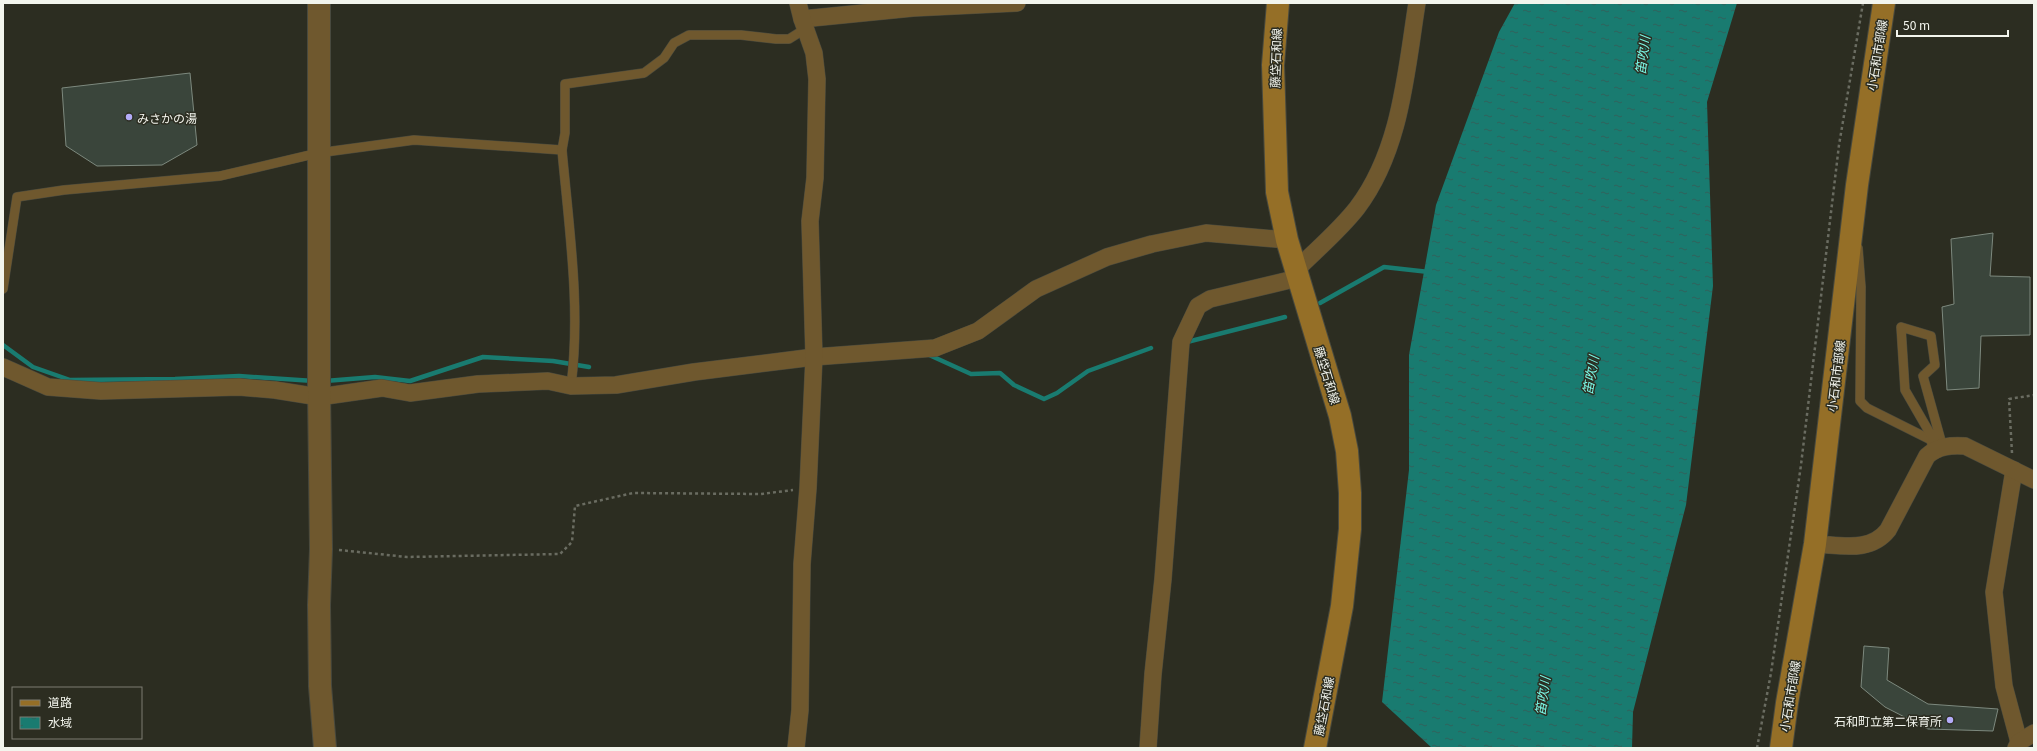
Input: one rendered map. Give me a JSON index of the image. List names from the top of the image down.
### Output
{
  "streets": {
    "main road": ["小石和市部線", "藤垈石和線"]
  },
  "water": ["笛吹川"],
  "places": ["みさかの湯", "石和町立第二保育所"],
  "legend": ["道路", "水域"],
  "scale_bar": "50 m"
}
